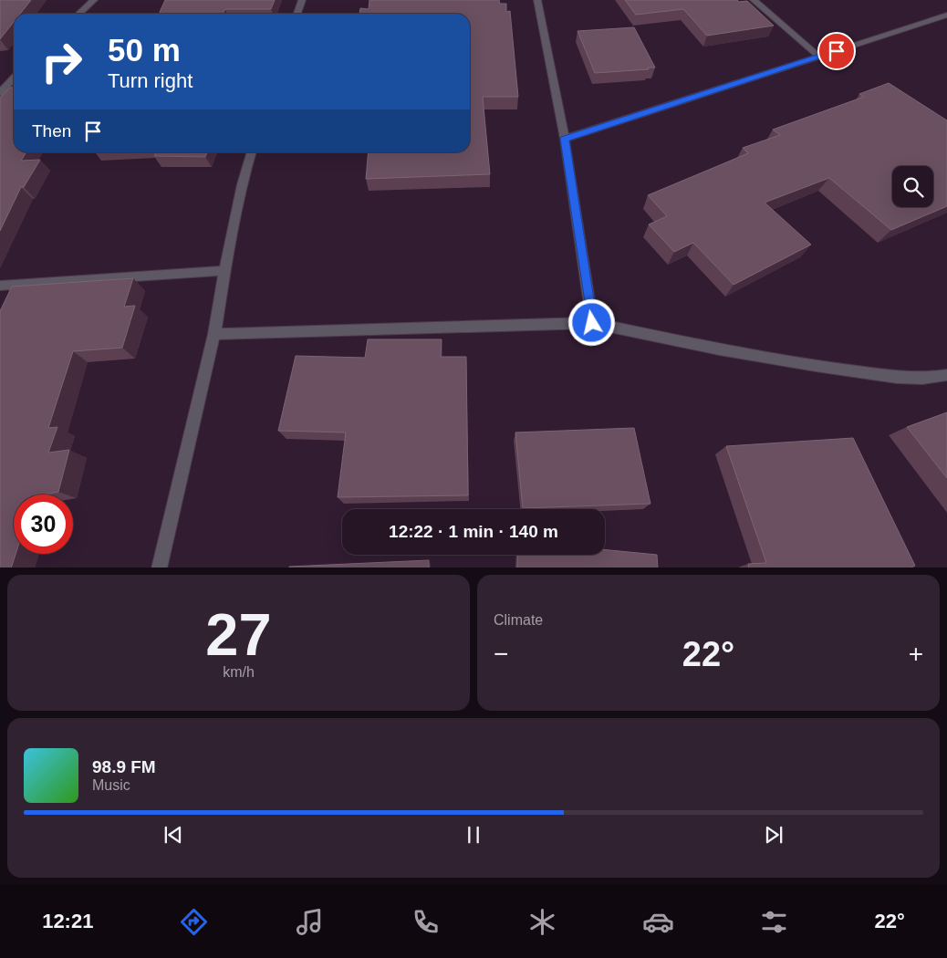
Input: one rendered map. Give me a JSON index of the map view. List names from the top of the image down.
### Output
{
  "page": {
    "turn": ["50 m", "Turn right"],
    "then": "Then",
    "limit": "30",
    "trip": "12:22 · 1 min · 140 m",
    "tile": [
      ["27", "km/h"],
      "Climate"
    ],
    "heat": ["−", "22°", "+"],
    "song": ["98.9 FM", "Music"],
    "tabs": ["12:21", "22°"]
  }
}
